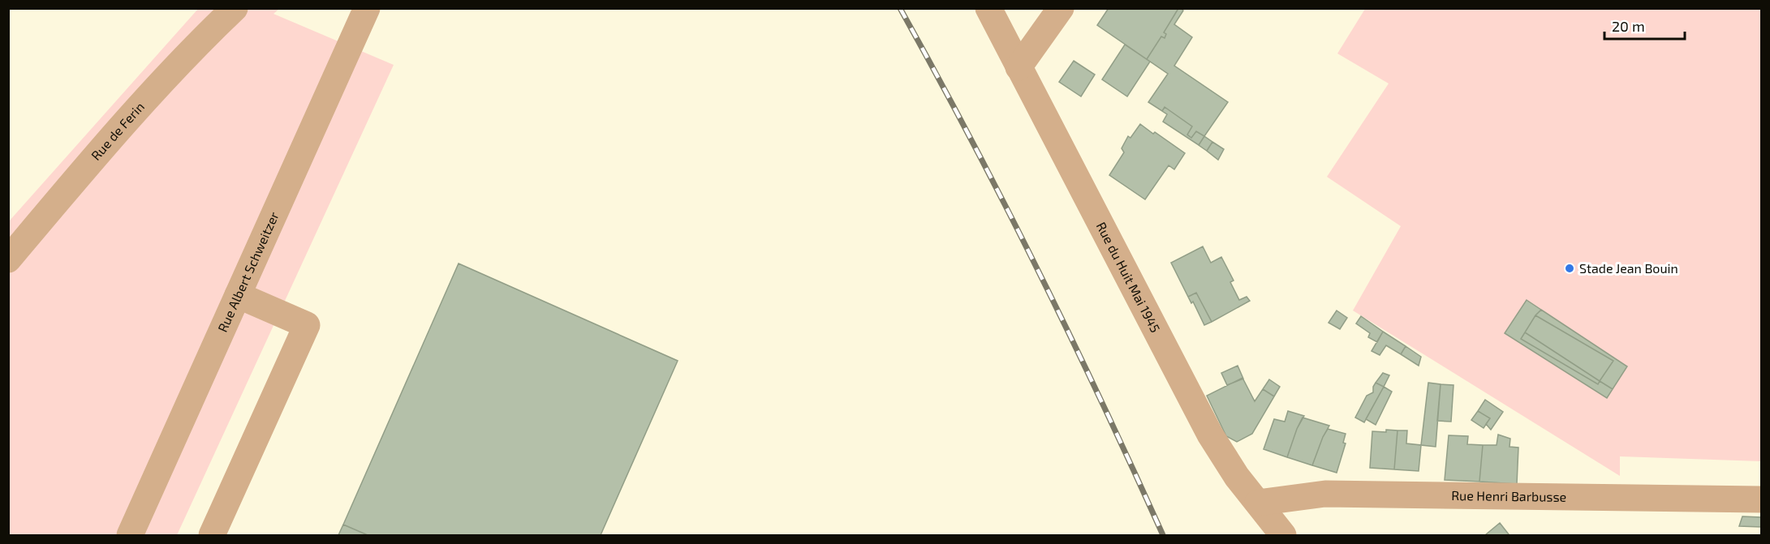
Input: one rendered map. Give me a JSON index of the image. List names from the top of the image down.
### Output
{
  "streets": {
    "street": [
      "Rue de Ferin",
      "Rue Albert Schweitzer",
      "Rue du Huit Mai 1945",
      "Rue Henri Barbusse"
    ]
  },
  "crossings": [
    ["Rue du Huit Mai 1945", "Rue Henri Barbusse"]
  ],
  "places": ["Stade Jean Bouin"],
  "scale_bar": "20 m"
}
